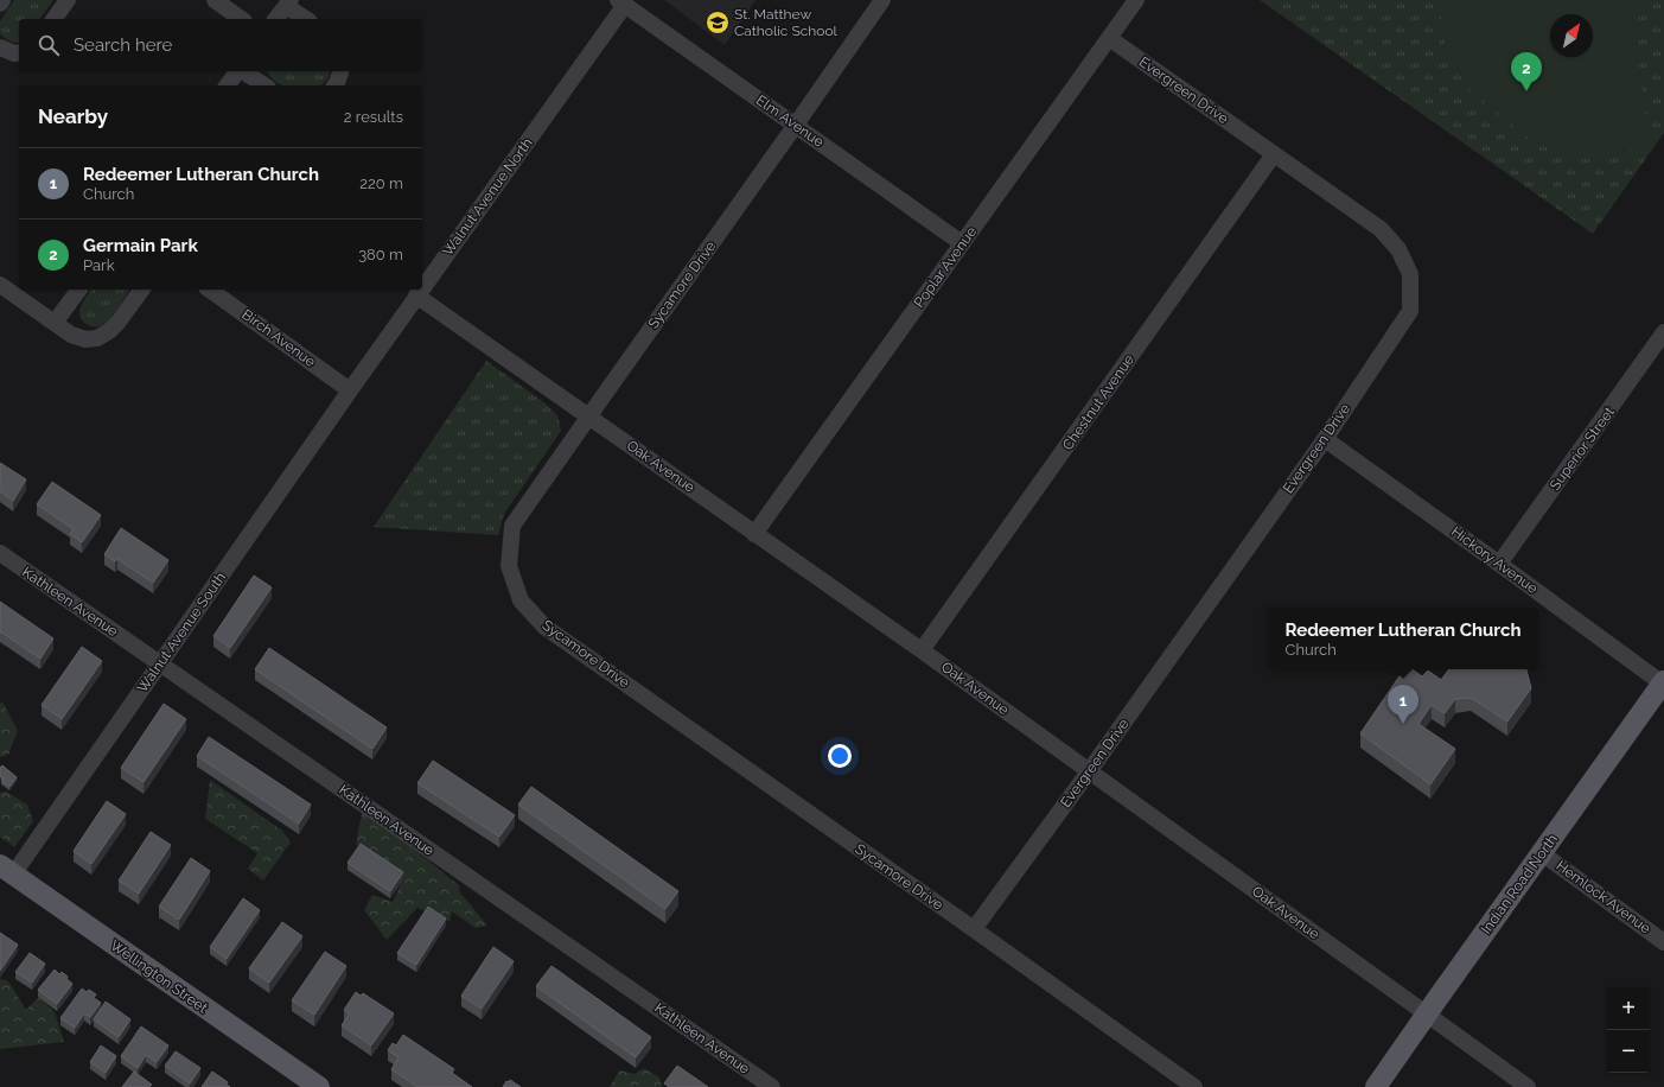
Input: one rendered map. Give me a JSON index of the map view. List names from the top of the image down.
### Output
{
  "streets": {
    "main road": ["Indian Road North", "Wellington Street"],
    "street": [
      "Evergreen Drive",
      "Elm Avenue",
      "Walnut Avenue North",
      "Poplar Avenue",
      "Sycamore Drive",
      "Birch Avenue",
      "Chestnut Avenue",
      "Superior Street",
      "Oak Avenue",
      "Hickory Avenue",
      "Kathleen Avenue",
      "Walnut Avenue South",
      "Hemlock Avenue"
    ]
  },
  "crossings": [
    ["Evergreen Drive", "Poplar Avenue"],
    ["Evergreen Drive", "Sycamore Drive"],
    ["Evergreen Drive", "Chestnut Avenue"],
    ["Evergreen Drive", "Oak Avenue"],
    ["Evergreen Drive", "Hickory Avenue"],
    ["Elm Avenue", "Walnut Avenue North"],
    ["Elm Avenue", "Poplar Avenue"],
    ["Elm Avenue", "Sycamore Drive"],
    ["Walnut Avenue North", "Birch Avenue"],
    ["Walnut Avenue North", "Oak Avenue"],
    ["Walnut Avenue North", "Walnut Avenue South"],
    ["Poplar Avenue", "Oak Avenue"],
    ["Sycamore Drive", "Oak Avenue"],
    ["Birch Avenue", "Walnut Avenue South"],
    ["Chestnut Avenue", "Oak Avenue"],
    ["Superior Street", "Hickory Avenue"],
    ["Oak Avenue", "Indian Road North"],
    ["Hickory Avenue", "Indian Road North"],
    ["Kathleen Avenue", "Walnut Avenue South"],
    ["Walnut Avenue South", "Wellington Street"],
    ["Indian Road North", "Hemlock Avenue"]
  ],
  "places": {
    "school or university": ["St. Matthew Catholic School"]
  },
  "north": "top right",
  "page": {
    "search": "Search here",
    "pins": ["2", "1"],
    "heading": ["Nearby", "2 results"],
    "list": [
      {
        "mark": "1",
        "name": "Redeemer Lutheran Church",
        "note": "Church",
        "value": "220 m"
      },
      {
        "mark": "2",
        "name": "Germain Park",
        "note": "Park",
        "value": "380 m"
      }
    ],
    "popup": ["Redeemer Lutheran Church", "Church"],
    "map_buttons": ["+", "−"]
  }
}
